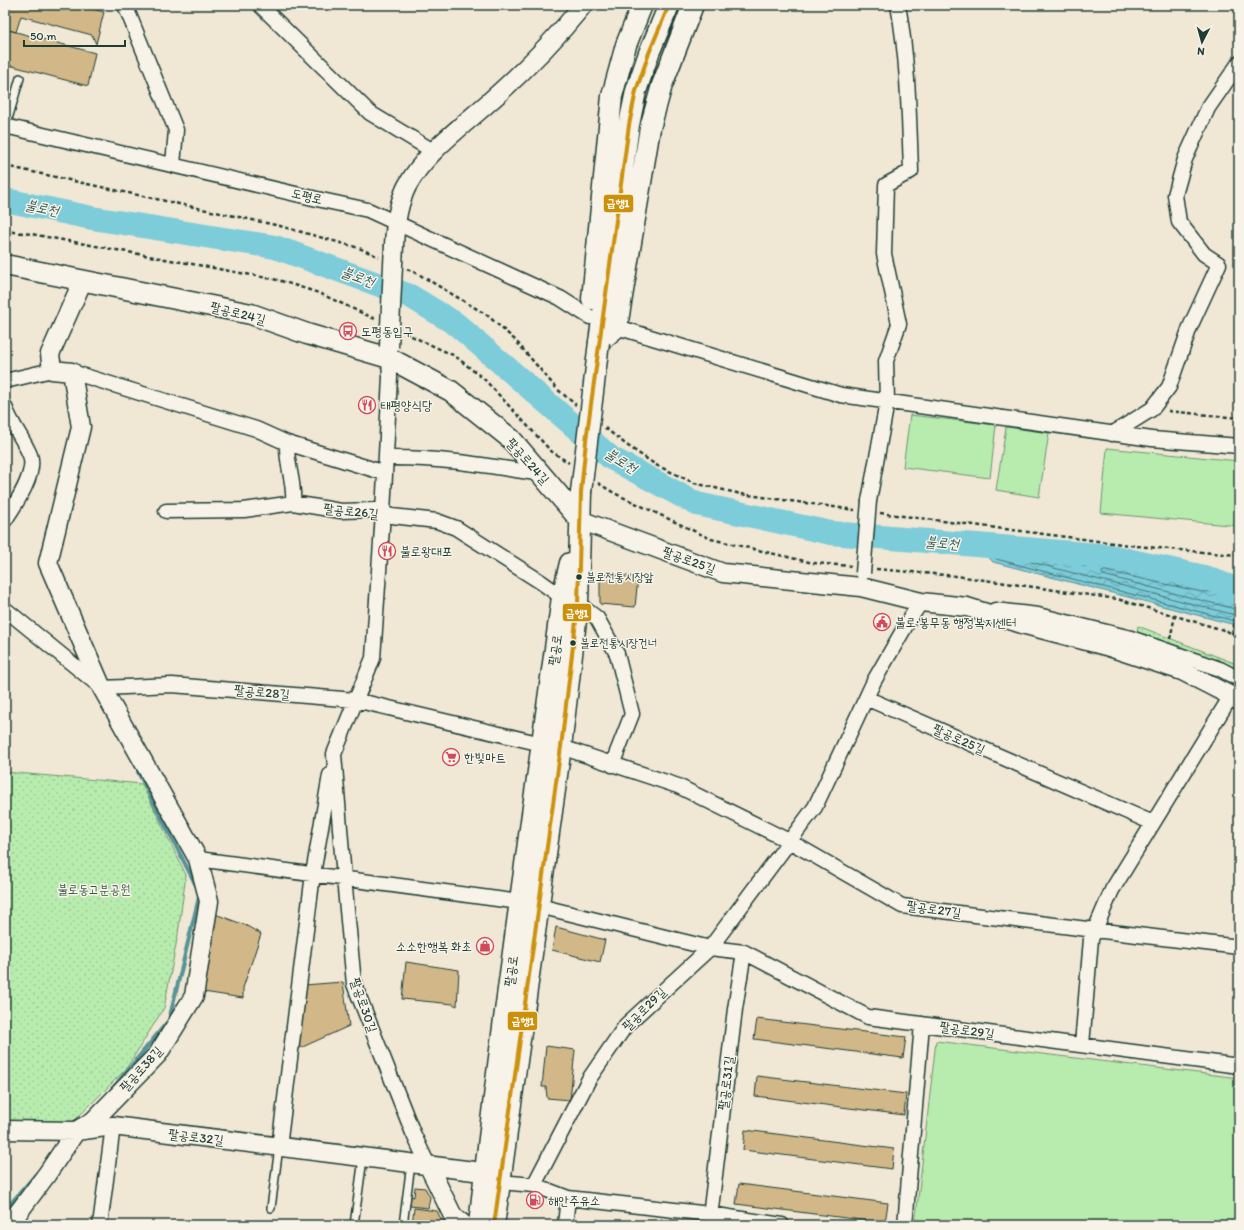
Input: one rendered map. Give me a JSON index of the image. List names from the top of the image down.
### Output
{
  "streets": {
    "main road": ["팔공로24길", "팔공로"],
    "street": [
      "도평로",
      "팔공로26길",
      "팔공로25길",
      "팔공로28길",
      "팔공로27길",
      "팔공로30길",
      "팔공로29길",
      "팔공로38길",
      "팔공로31길",
      "팔공로32길"
    ]
  },
  "crossings": [
    ["팔공로24길", "팔공로25길"],
    ["팔공로24길", "팔공로"],
    ["팔공로26길", "팔공로"],
    ["팔공로26길", "팔공로27길"],
    ["팔공로26길", "팔공로30길"],
    ["팔공로25길", "팔공로"],
    ["팔공로", "팔공로28길"],
    ["팔공로", "팔공로27길"],
    ["팔공로", "팔공로29길"],
    ["팔공로", "팔공로32길"],
    ["팔공로28길", "팔공로27길"],
    ["팔공로28길", "팔공로30길"],
    ["팔공로28길", "팔공로38길"],
    ["팔공로27길", "팔공로29길"],
    ["팔공로30길", "팔공로32길"],
    ["팔공로29길", "팔공로31길"],
    ["팔공로38길", "팔공로32길"]
  ],
  "water": ["불로천"],
  "parks": ["불로동고분공원"],
  "places": {
    "bus stop": ["도평동입구"],
    "restaurant": ["태평양식당", "불로왕대포"],
    "other": ["불로전통시장앞", "불로전통시장건너"],
    "public building": ["불로·봉무동 행정복지센터"],
    "supermarket": ["한빛마트"],
    "shop": ["소소한행복 화초"],
    "fuel station": ["해안주유소"]
  },
  "lines": ["transit line 급행1"],
  "scale_bar": "50 m",
  "north": "bottom"
}
